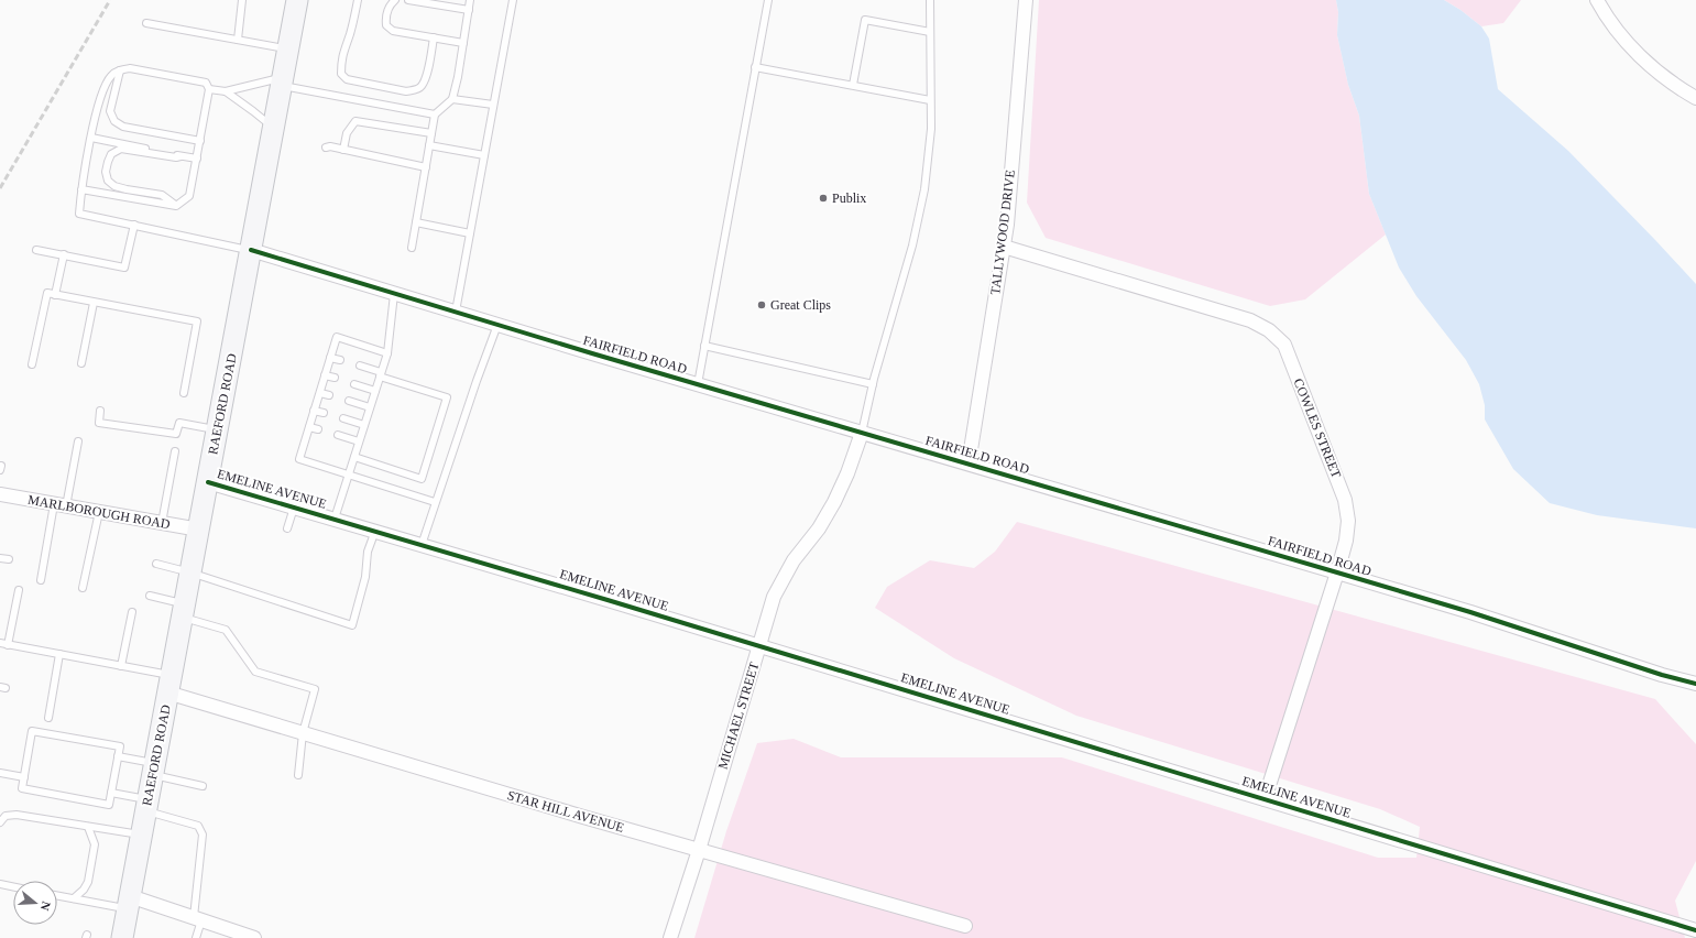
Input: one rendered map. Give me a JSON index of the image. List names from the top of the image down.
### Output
{
  "streets": {
    "main road": ["RAEFORD ROAD"],
    "street": [
      "TALLYWOOD DRIVE",
      "FAIRFIELD ROAD",
      "COWLES STREET",
      "EMELINE AVENUE",
      "MARLBOROUGH ROAD",
      "MICHAEL STREET",
      "STAR HILL AVENUE"
    ]
  },
  "crossings": [
    ["TALLYWOOD DRIVE", "FAIRFIELD ROAD"],
    ["TALLYWOOD DRIVE", "COWLES STREET"],
    ["FAIRFIELD ROAD", "RAEFORD ROAD"],
    ["FAIRFIELD ROAD", "COWLES STREET"],
    ["FAIRFIELD ROAD", "MICHAEL STREET"],
    ["RAEFORD ROAD", "EMELINE AVENUE"],
    ["RAEFORD ROAD", "MARLBOROUGH ROAD"],
    ["RAEFORD ROAD", "STAR HILL AVENUE"],
    ["COWLES STREET", "EMELINE AVENUE"],
    ["EMELINE AVENUE", "MICHAEL STREET"],
    ["MICHAEL STREET", "STAR HILL AVENUE"]
  ],
  "places": ["Publix", "Great Clips"],
  "north": "right"
}
